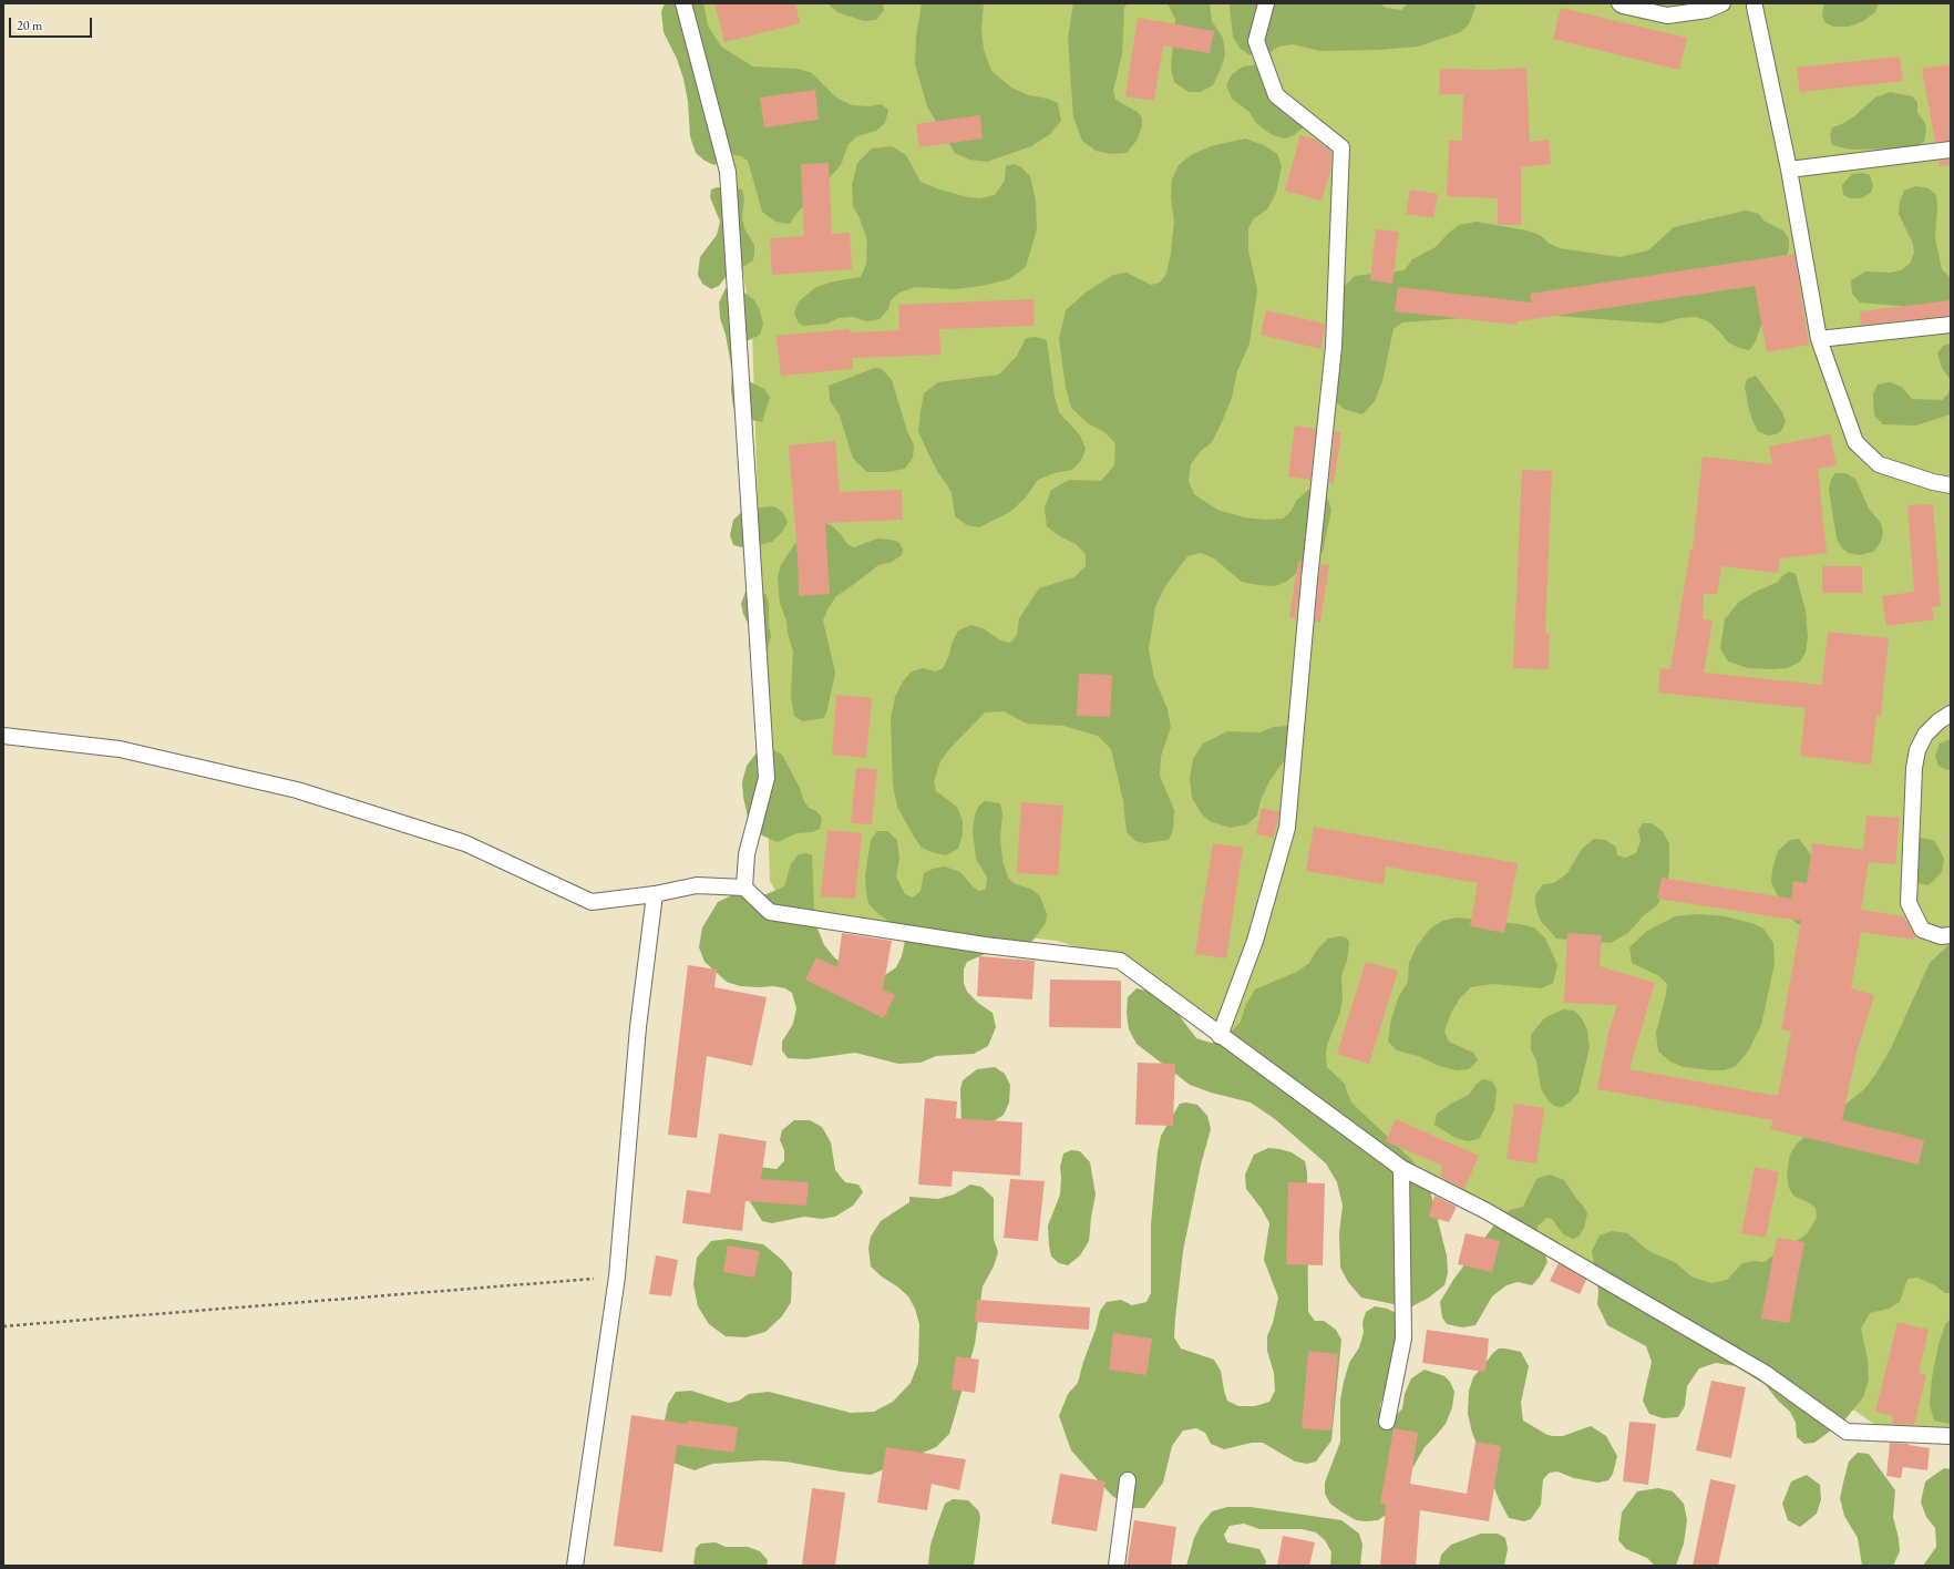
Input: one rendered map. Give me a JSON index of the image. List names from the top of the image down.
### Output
{
  "scale_bar": "20 m"
}
